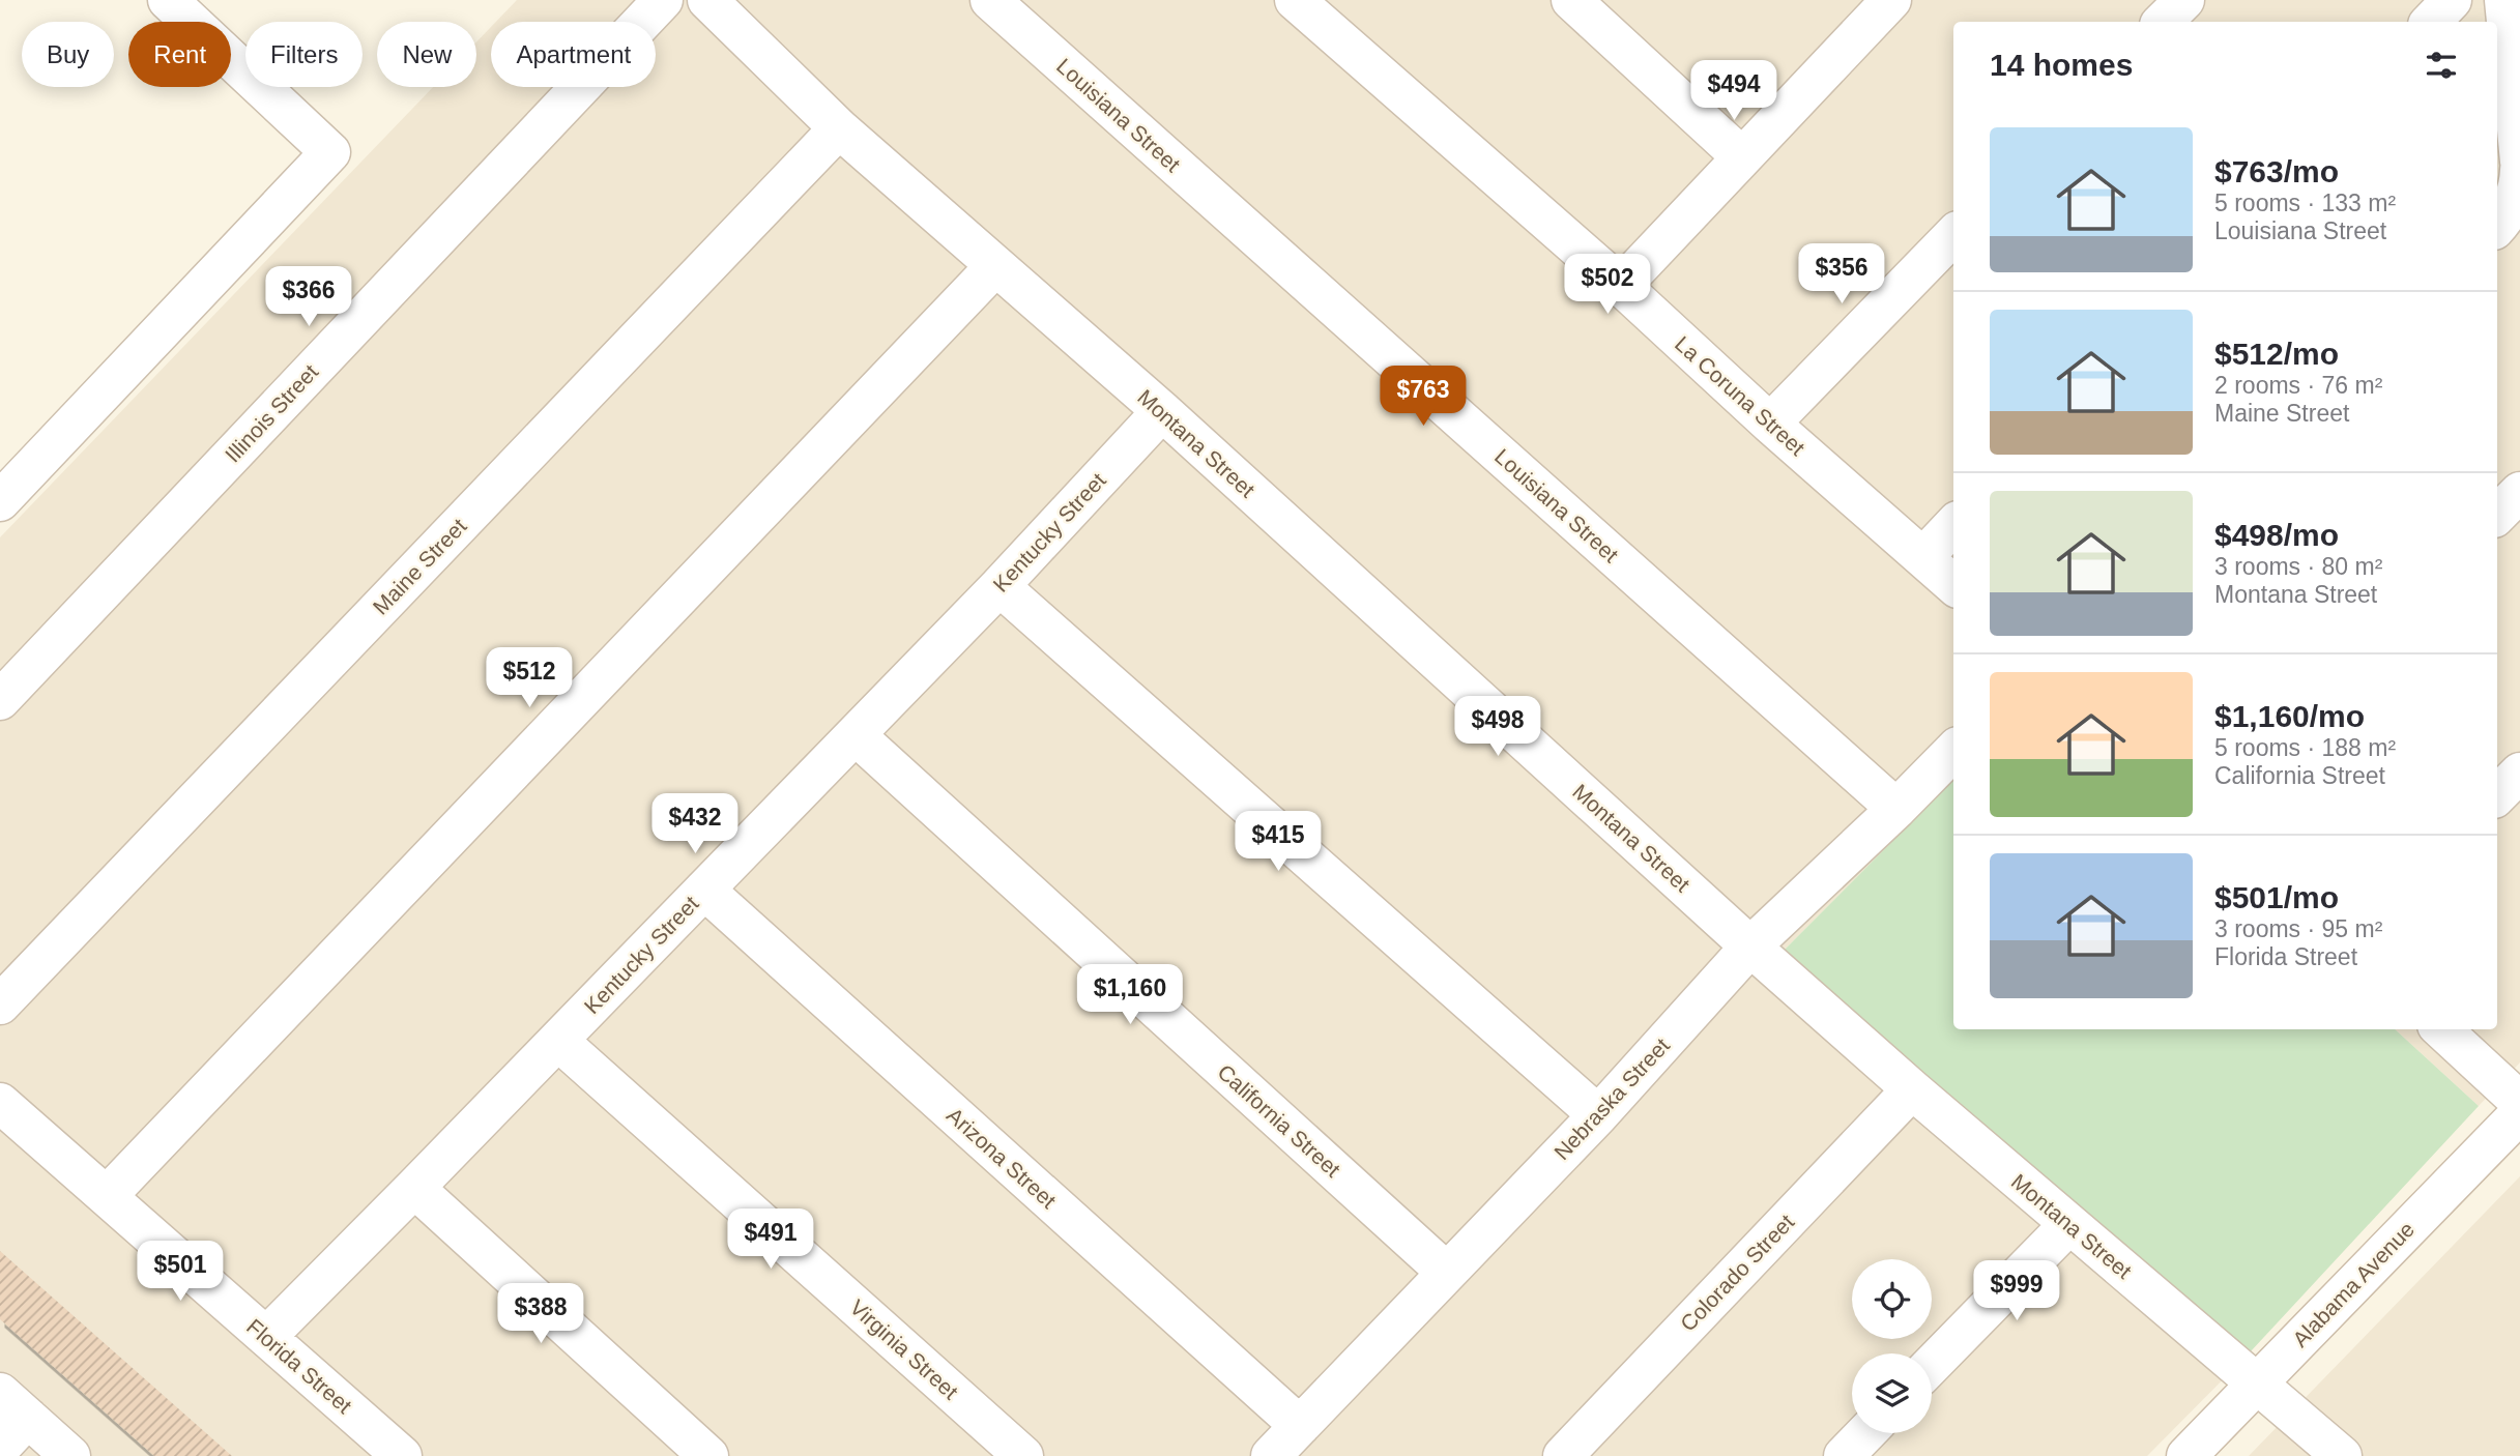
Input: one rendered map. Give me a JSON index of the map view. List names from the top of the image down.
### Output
{
  "streets": {
    "street": [
      "Louisiana Street",
      "La Coruna Street",
      "Illinois Street",
      "Montana Street",
      "Kentucky Street",
      "Maine Street",
      "Nebraska Street",
      "California Street",
      "Arizona Street",
      "Colorado Street",
      "Alabama Avenue",
      "Virginia Street",
      "Florida Street"
    ]
  },
  "crossings": [
    ["Louisiana Street", "Nebraska Street"],
    ["Montana Street", "Kentucky Street"],
    ["Montana Street", "Maine Street"],
    ["Montana Street", "Nebraska Street"],
    ["Montana Street", "Colorado Street"],
    ["Montana Street", "Alabama Avenue"],
    ["Kentucky Street", "California Street"],
    ["Kentucky Street", "Arizona Street"],
    ["Kentucky Street", "Virginia Street"],
    ["Kentucky Street", "Florida Street"],
    ["Nebraska Street", "California Street"],
    ["Nebraska Street", "Arizona Street"]
  ],
  "page": {
    "chip": [
      "Buy",
      "Rent",
      "Filters",
      "New",
      "Apartment"
    ],
    "heading": "14 homes",
    "price": [
      "$494",
      "$356",
      "$502",
      "$366",
      "$763",
      "$512",
      "$498",
      "$432",
      "$415",
      "$1,160",
      "$491",
      "$501",
      "$999",
      "$388"
    ],
    "list": [
      {
        "name": "$763/mo",
        "note": "5 rooms · 133 m² · Louisiana Street"
      },
      {
        "name": "$512/mo",
        "note": "2 rooms · 76 m² · Maine Street"
      },
      {
        "name": "$498/mo",
        "note": "3 rooms · 80 m² · Montana Street"
      },
      {
        "name": "$1,160/mo",
        "note": "5 rooms · 188 m² · California Street"
      },
      {
        "name": "$501/mo",
        "note": "3 rooms · 95 m² · Florida Street"
      }
    ]
  }
}
